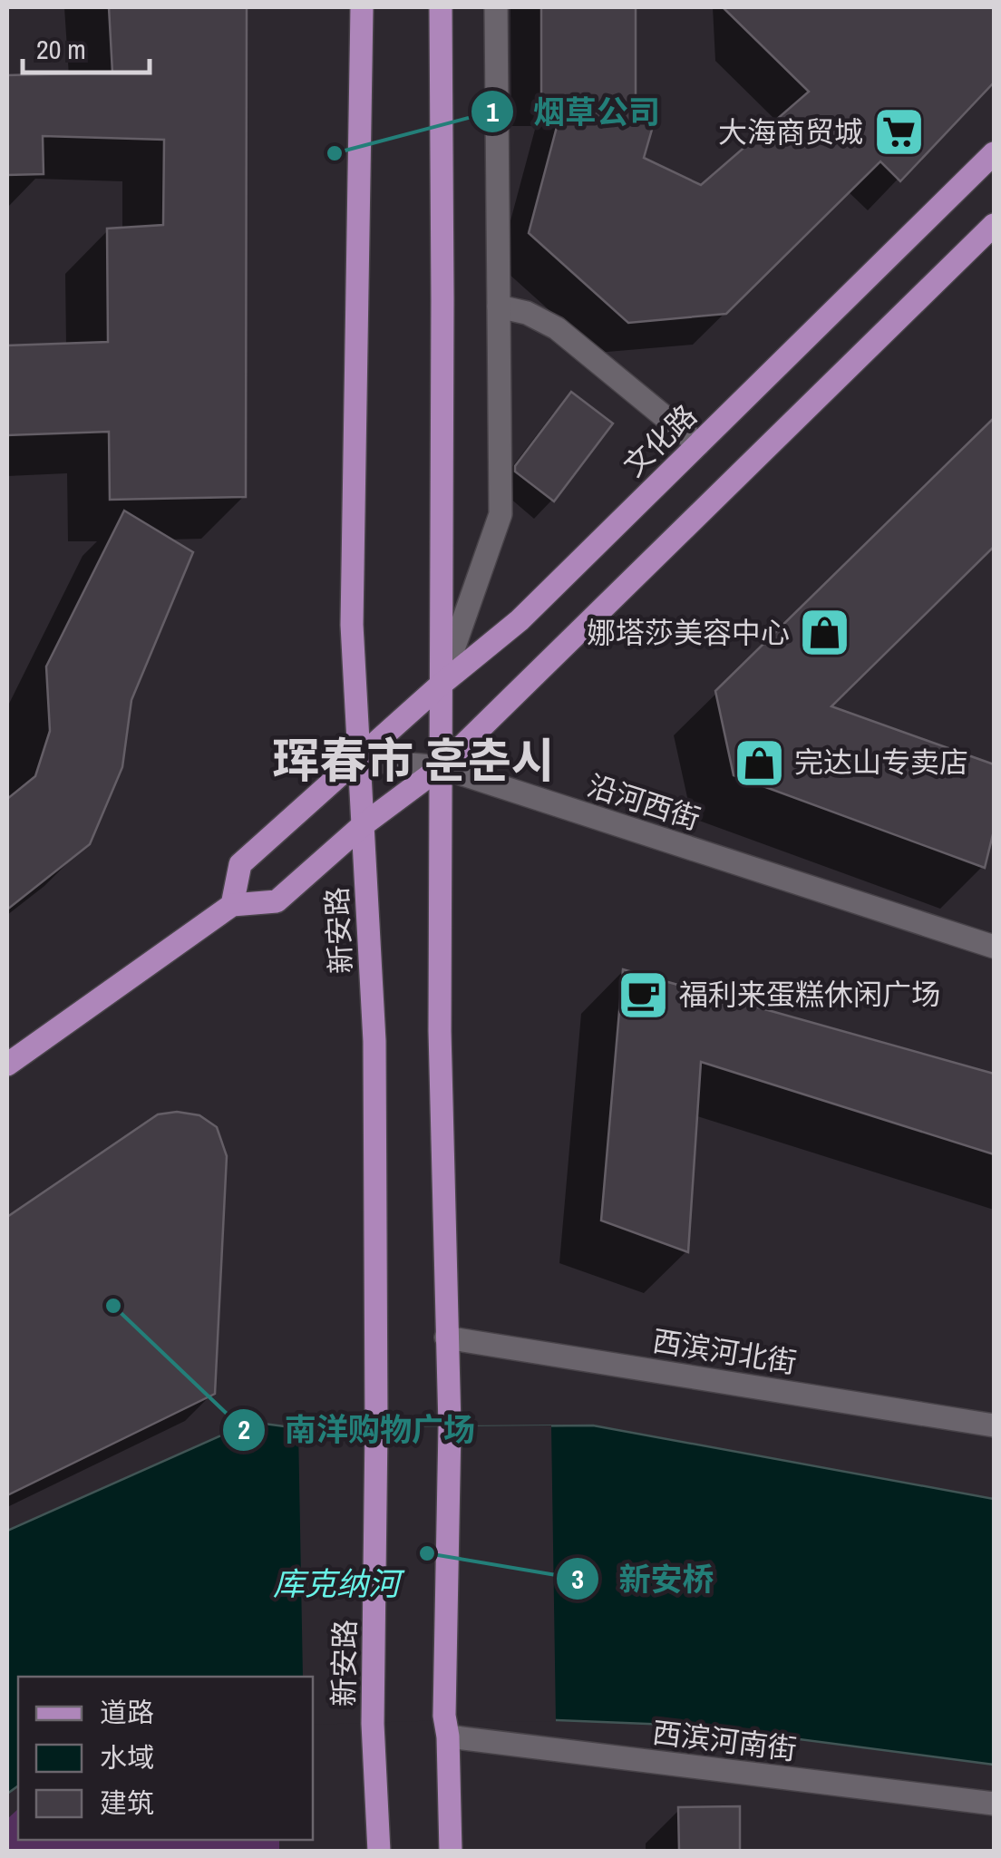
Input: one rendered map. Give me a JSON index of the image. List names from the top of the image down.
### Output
{
  "streets": {
    "main road": ["文化路", "新安路"],
    "street": ["沿河西街", "西滨河北街", "西滨河南街"]
  },
  "crossings": [
    ["文化路", "沿河西街"],
    ["文化路", "新安路"],
    ["沿河西街", "新安路"]
  ],
  "districts": ["珲春市 훈춘시"],
  "water": ["库克纳河"],
  "places": {
    "supermarket": ["大海商贸城"],
    "other": ["烟草公司", "南洋购物广场", "新安桥"],
    "shop": ["娜塔莎美容中心", "完达山专卖店"],
    "cafe": ["福利来蛋糕休闲广场"]
  },
  "legend": ["道路", "水域", "建筑"],
  "scale_bar": "20 m"
}
